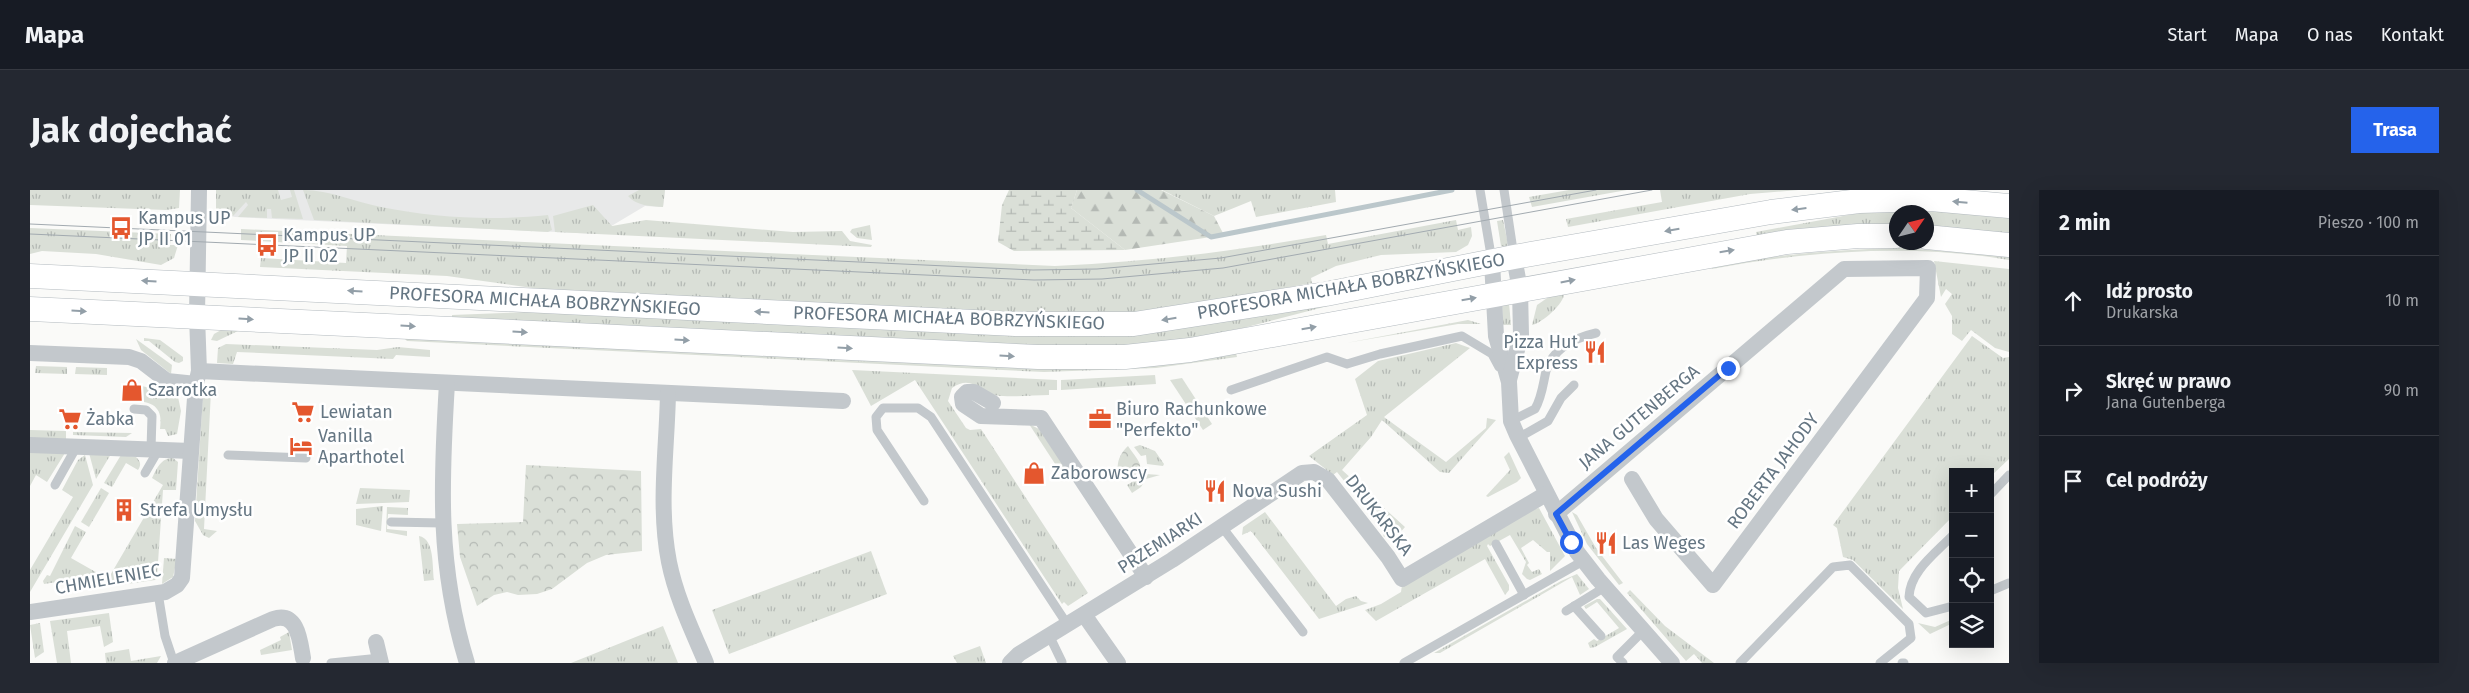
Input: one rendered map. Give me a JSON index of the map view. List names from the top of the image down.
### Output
{
  "streets": {
    "main road": ["PROFESORA MICHAŁA BOBRZYŃSKIEGO"],
    "street": [
      "JANA GUTENBERGA",
      "ROBERTA JAHODY",
      "DRUKARSKA",
      "PRZEMIARKI",
      "CHMIELENIEC"
    ]
  },
  "crossings": [
    ["PROFESORA MICHAŁA BOBRZYŃSKIEGO", "CHMIELENIEC"],
    ["JANA GUTENBERGA", "ROBERTA JAHODY"],
    ["DRUKARSKA", "PRZEMIARKI"]
  ],
  "places": {
    "bus stop": ["Kampus UP JP II 01", "Kampus UP JP II 02"],
    "restaurant": ["Pizza Hut Express", "Nova Sushi", "Las Weges"],
    "shop": ["Szarotka", "Zaborowscy"],
    "supermarket": ["Lewiatan", "Żabka"],
    "office": ["Biuro Rachunkowe \"Perfekto\""],
    "hotel": ["Vanilla Aparthotel"],
    "building": ["Strefa Umysłu"]
  },
  "north": "top right",
  "page": {
    "header": "Mapa",
    "nav": [
      "Start",
      "Mapa",
      "O nas",
      "Kontakt"
    ],
    "buttons": "Trasa",
    "title": "Jak dojechać",
    "heading": ["2 min", "Pieszo · 100 m"],
    "list": [
      ["Idź prosto", "Drukarska", "10 m"],
      ["Skręć w prawo", "Jana Gutenberga", "90 m"],
      "Cel podróży"
    ],
    "map_buttons": ["+", "−"]
  }
}
